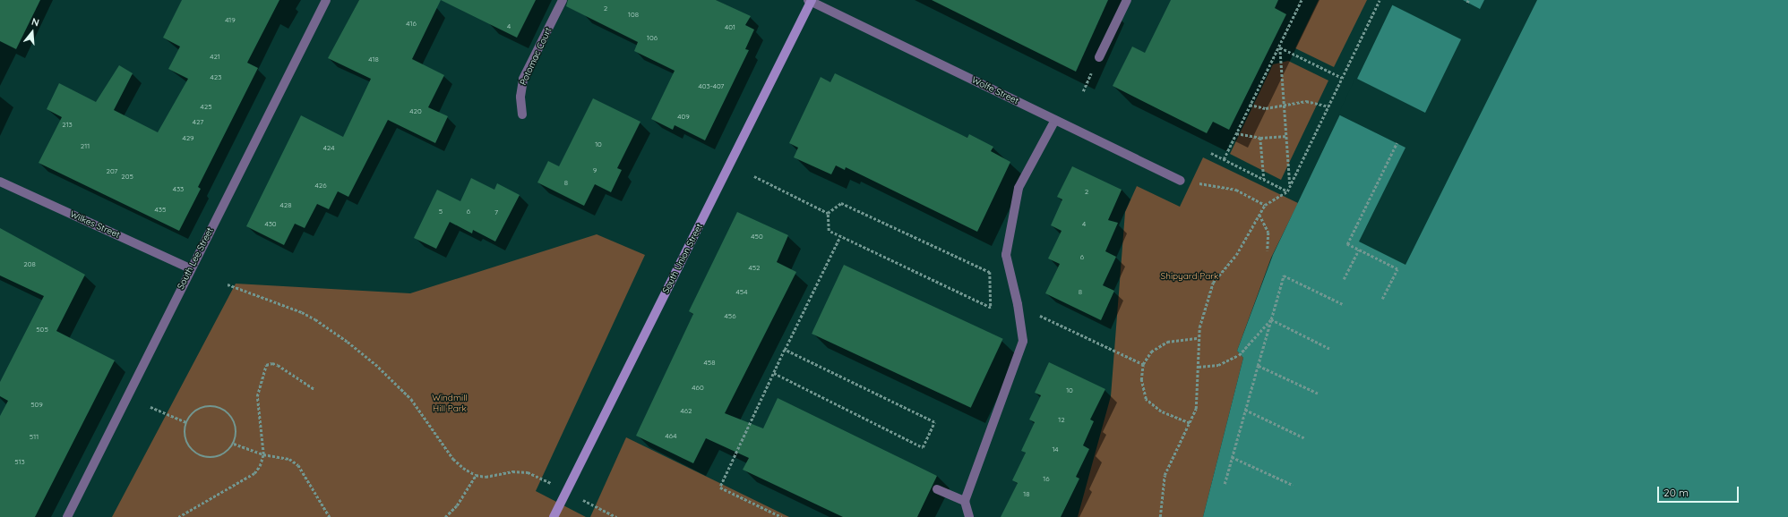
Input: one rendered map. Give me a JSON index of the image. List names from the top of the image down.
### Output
{
  "streets": {
    "street": [
      "Potomac Court",
      "Wolfe Street",
      "Wilkes Street",
      "South Lee Street",
      "South Union Street"
    ]
  },
  "crossings": [
    ["Wolfe Street", "South Union Street"],
    ["Wilkes Street", "South Lee Street"]
  ],
  "parks": ["Shipyard Park", "Windmill Hill Park"],
  "house_numbers": [
    "2",
    "108",
    "419",
    "416",
    "4",
    "401",
    "106",
    "421",
    "418",
    "423",
    "403-407",
    "425",
    "420",
    "409",
    "427",
    "213",
    "429",
    "10",
    "211",
    "424",
    "9",
    "207",
    "205",
    "8",
    "426",
    "433",
    "2",
    "428",
    "435",
    "5",
    "6",
    "7",
    "430",
    "4",
    "450",
    "6",
    "208",
    "452",
    "454",
    "8",
    "456",
    "505",
    "458",
    "460",
    "10",
    "509",
    "462",
    "12",
    "464",
    "511",
    "14",
    "513",
    "16",
    "18"
  ],
  "scale_bar": "20 m",
  "north": "top"
}
